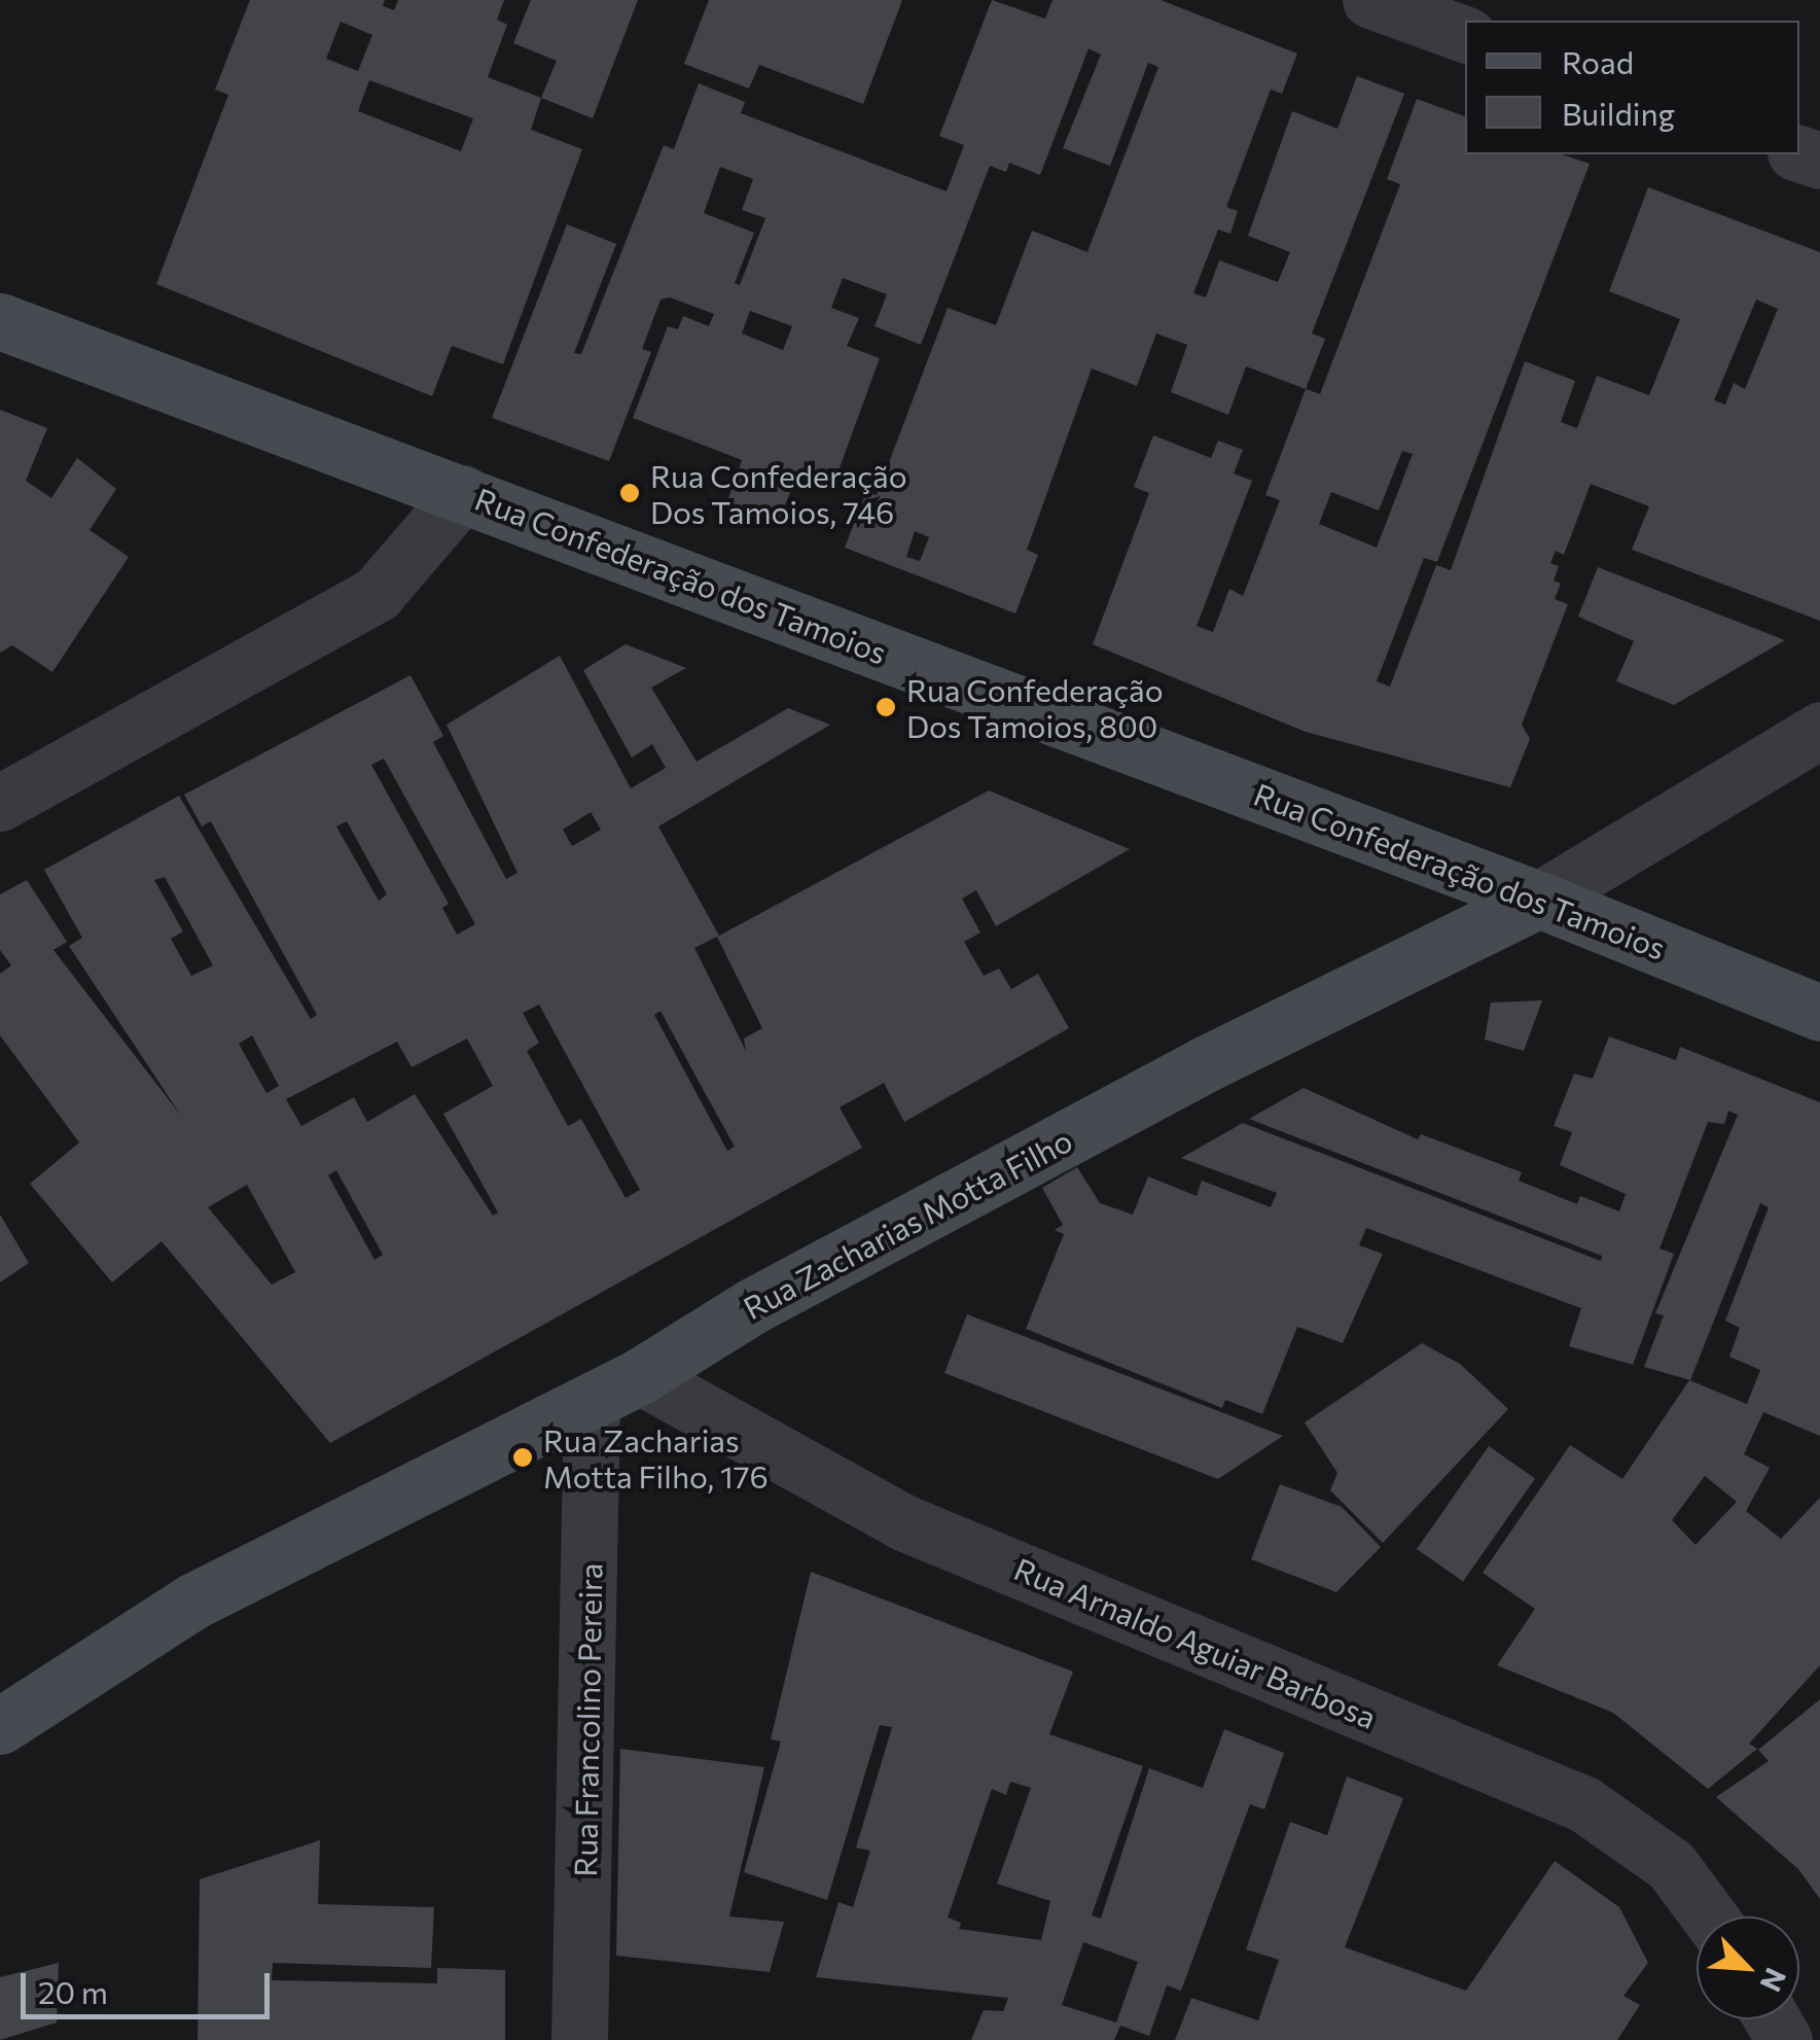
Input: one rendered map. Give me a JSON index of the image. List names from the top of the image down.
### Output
{
  "streets": {
    "main road": ["Rua Confederação dos Tamoios", "Rua Zacharias Motta Filho"],
    "street": ["Rua Arnaldo Aguiar Barbosa", "Rua Francolino Pereira"]
  },
  "crossings": [
    ["Rua Confederação dos Tamoios", "Rua Zacharias Motta Filho"],
    ["Rua Zacharias Motta Filho", "Rua Arnaldo Aguiar Barbosa"],
    ["Rua Zacharias Motta Filho", "Rua Francolino Pereira"],
    ["Rua Arnaldo Aguiar Barbosa", "Rua Francolino Pereira"]
  ],
  "places": ["Rua Confederação Dos Tamoios, 746", "Rua Confederação Dos Tamoios, 800", "Rua Zacharias Motta Filho, 176"],
  "legend": ["Road", "Building"],
  "scale_bar": "20 m",
  "north": "bottom right"
}
